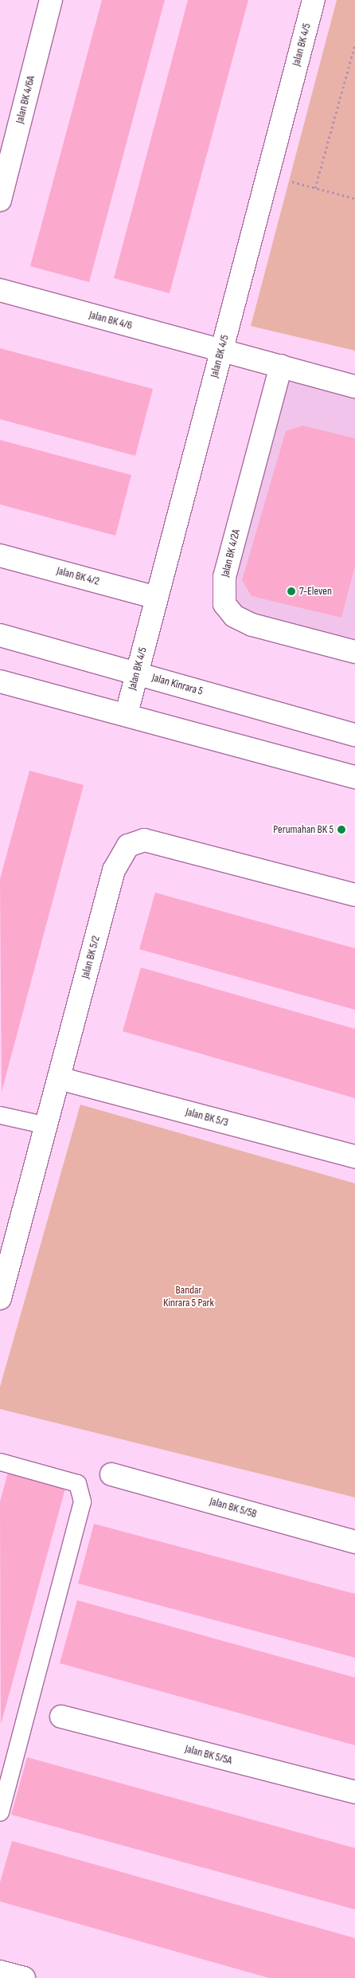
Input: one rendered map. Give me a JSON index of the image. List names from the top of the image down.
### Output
{
  "streets": {
    "street": [
      "Jalan BK 4/5",
      "Jalan BK 4/6A",
      "Jalan BK 4/6",
      "Jalan BK 4/2A",
      "Jalan BK 4/2",
      "Jalan Kinrara 5",
      "Jalan BK 5/2",
      "Jalan BK 5/3",
      "Jalan BK 5/5B",
      "Jalan BK 5/5A"
    ]
  },
  "crossings": [
    ["Jalan BK 4/5", "Jalan BK 4/6"],
    ["Jalan BK 4/5", "Jalan BK 4/2"],
    ["Jalan BK 4/5", "Jalan Kinrara 5"],
    ["Jalan BK 5/2", "Jalan BK 5/3"]
  ],
  "parks": ["Bandar Kinrara 5 Park"],
  "places": ["7-Eleven", "Perumahan BK 5"]
}
